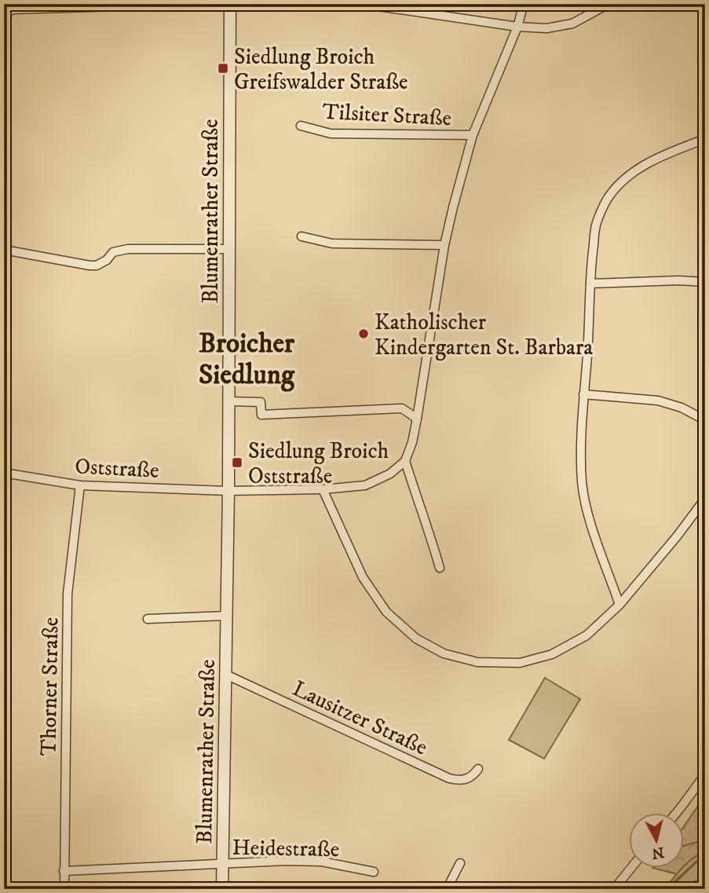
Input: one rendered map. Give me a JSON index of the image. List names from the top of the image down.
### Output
{
  "streets": {
    "street": [
      "Tilsiter Straße",
      "Blumenrather Straße",
      "Oststraße",
      "Thorner Straße",
      "Lausitzer Straße",
      "Heidestraße"
    ]
  },
  "crossings": [
    ["Blumenrather Straße", "Oststraße"],
    ["Blumenrather Straße", "Lausitzer Straße"],
    ["Blumenrather Straße", "Heidestraße"],
    ["Oststraße", "Thorner Straße"],
    ["Thorner Straße", "Heidestraße"]
  ],
  "districts": ["Broicher Siedlung"],
  "places": {
    "transit": ["Siedlung Broich Greifswalder Straße", "Siedlung Broich Oststraße"],
    "other": ["Katholischer Kindergarten St. Barbara"]
  },
  "north": "bottom"
}
